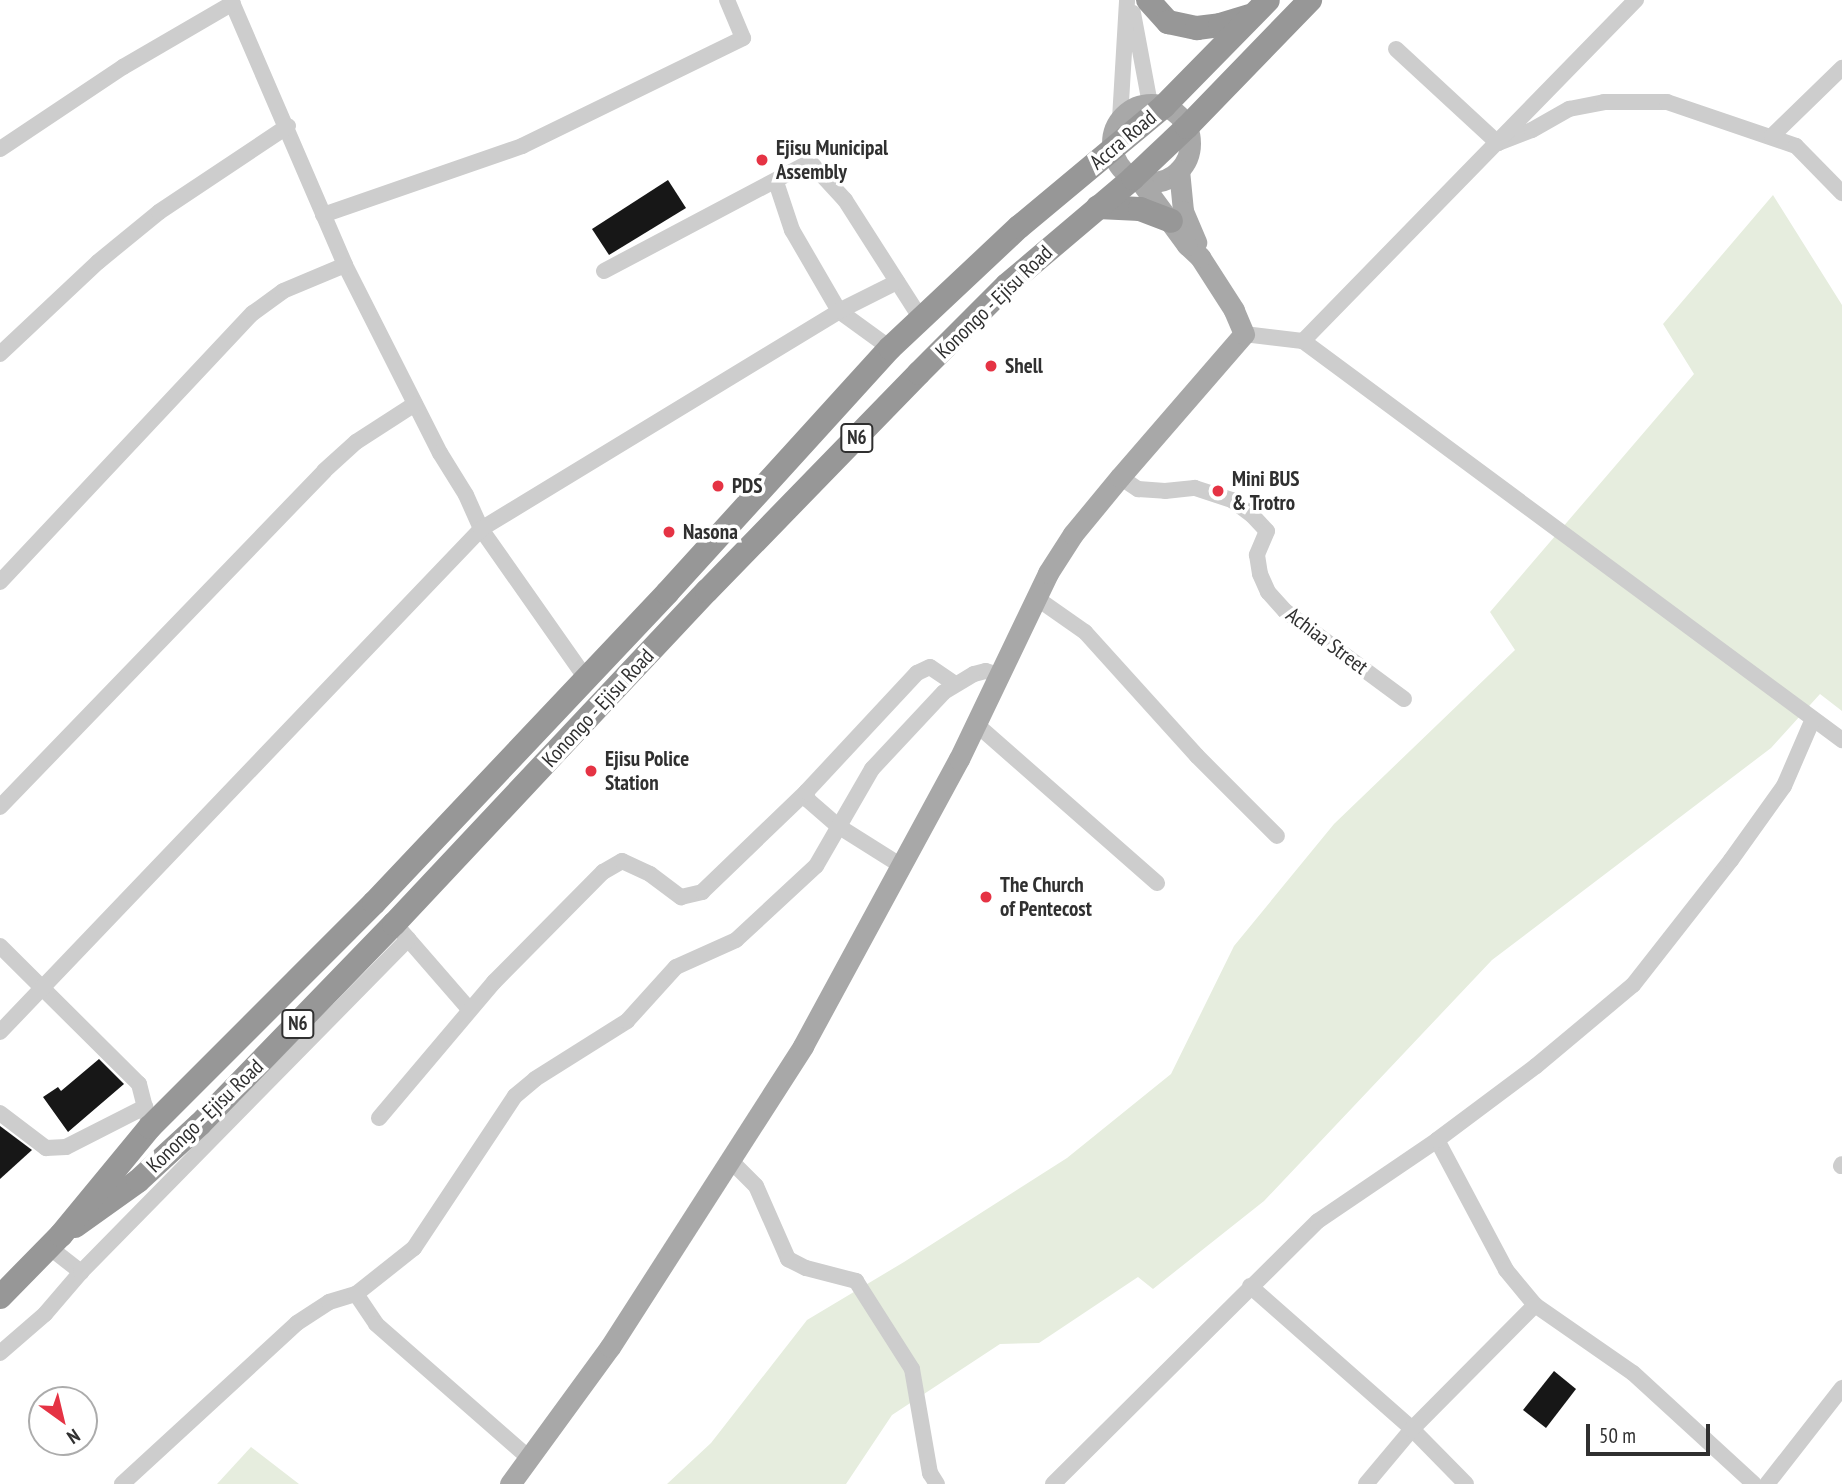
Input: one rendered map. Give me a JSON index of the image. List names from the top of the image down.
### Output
{
  "streets": {
    "highway": ["Accra Road", "Konongo - Ejisu Road", "N6"],
    "street": ["Achiaa Street"]
  },
  "crossings": [
    ["Accra Road", "Konongo - Ejisu Road"]
  ],
  "places": [
    "Ejisu Municipal Assembly",
    "Shell",
    "PDS",
    "Mini BUS & Trotro",
    "Nasona",
    "Ejisu Police Station",
    "The Church of Pentecost"
  ],
  "scale_bar": "50 m",
  "north": "bottom right"
}
